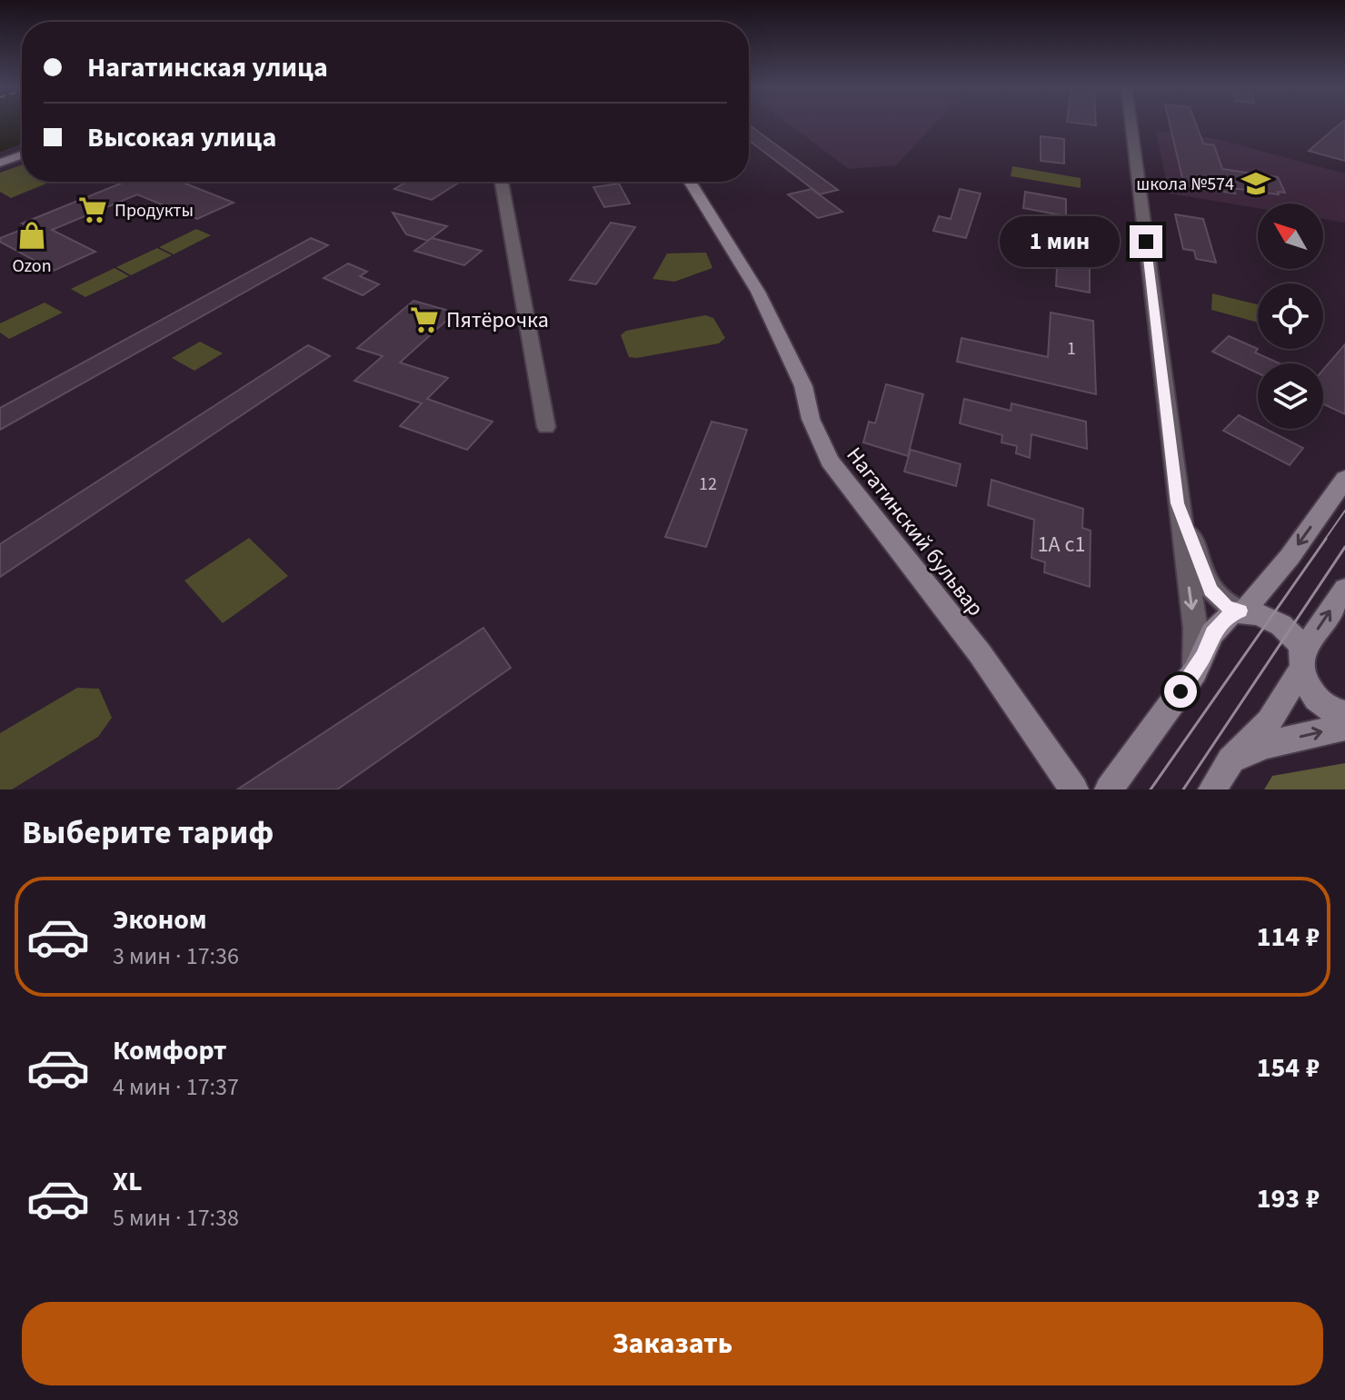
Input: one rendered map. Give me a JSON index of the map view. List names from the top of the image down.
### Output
{
  "streets": {
    "street": ["Нагатинский бульвар"]
  },
  "places": {
    "school or university": ["школа №574"],
    "supermarket": ["Продукты", "Пятёрочка"],
    "shop": ["Ozon"]
  },
  "house_numbers": ["1", "12", "1А с1"],
  "north": "top left",
  "page": {
    "banner": ["Нагатинская улица", "Высокая улица"],
    "bubble": "1 мин",
    "heading": "Выберите тариф",
    "list": [
      {
        "name": "Эконом",
        "note": "3 мин · 17:36",
        "value": "114 ₽"
      },
      {
        "name": "Комфорт",
        "note": "4 мин · 17:37",
        "value": "154 ₽"
      },
      {
        "name": "XL",
        "note": "5 мин · 17:38",
        "value": "193 ₽"
      }
    ],
    "buttons": "Заказать"
  }
}
